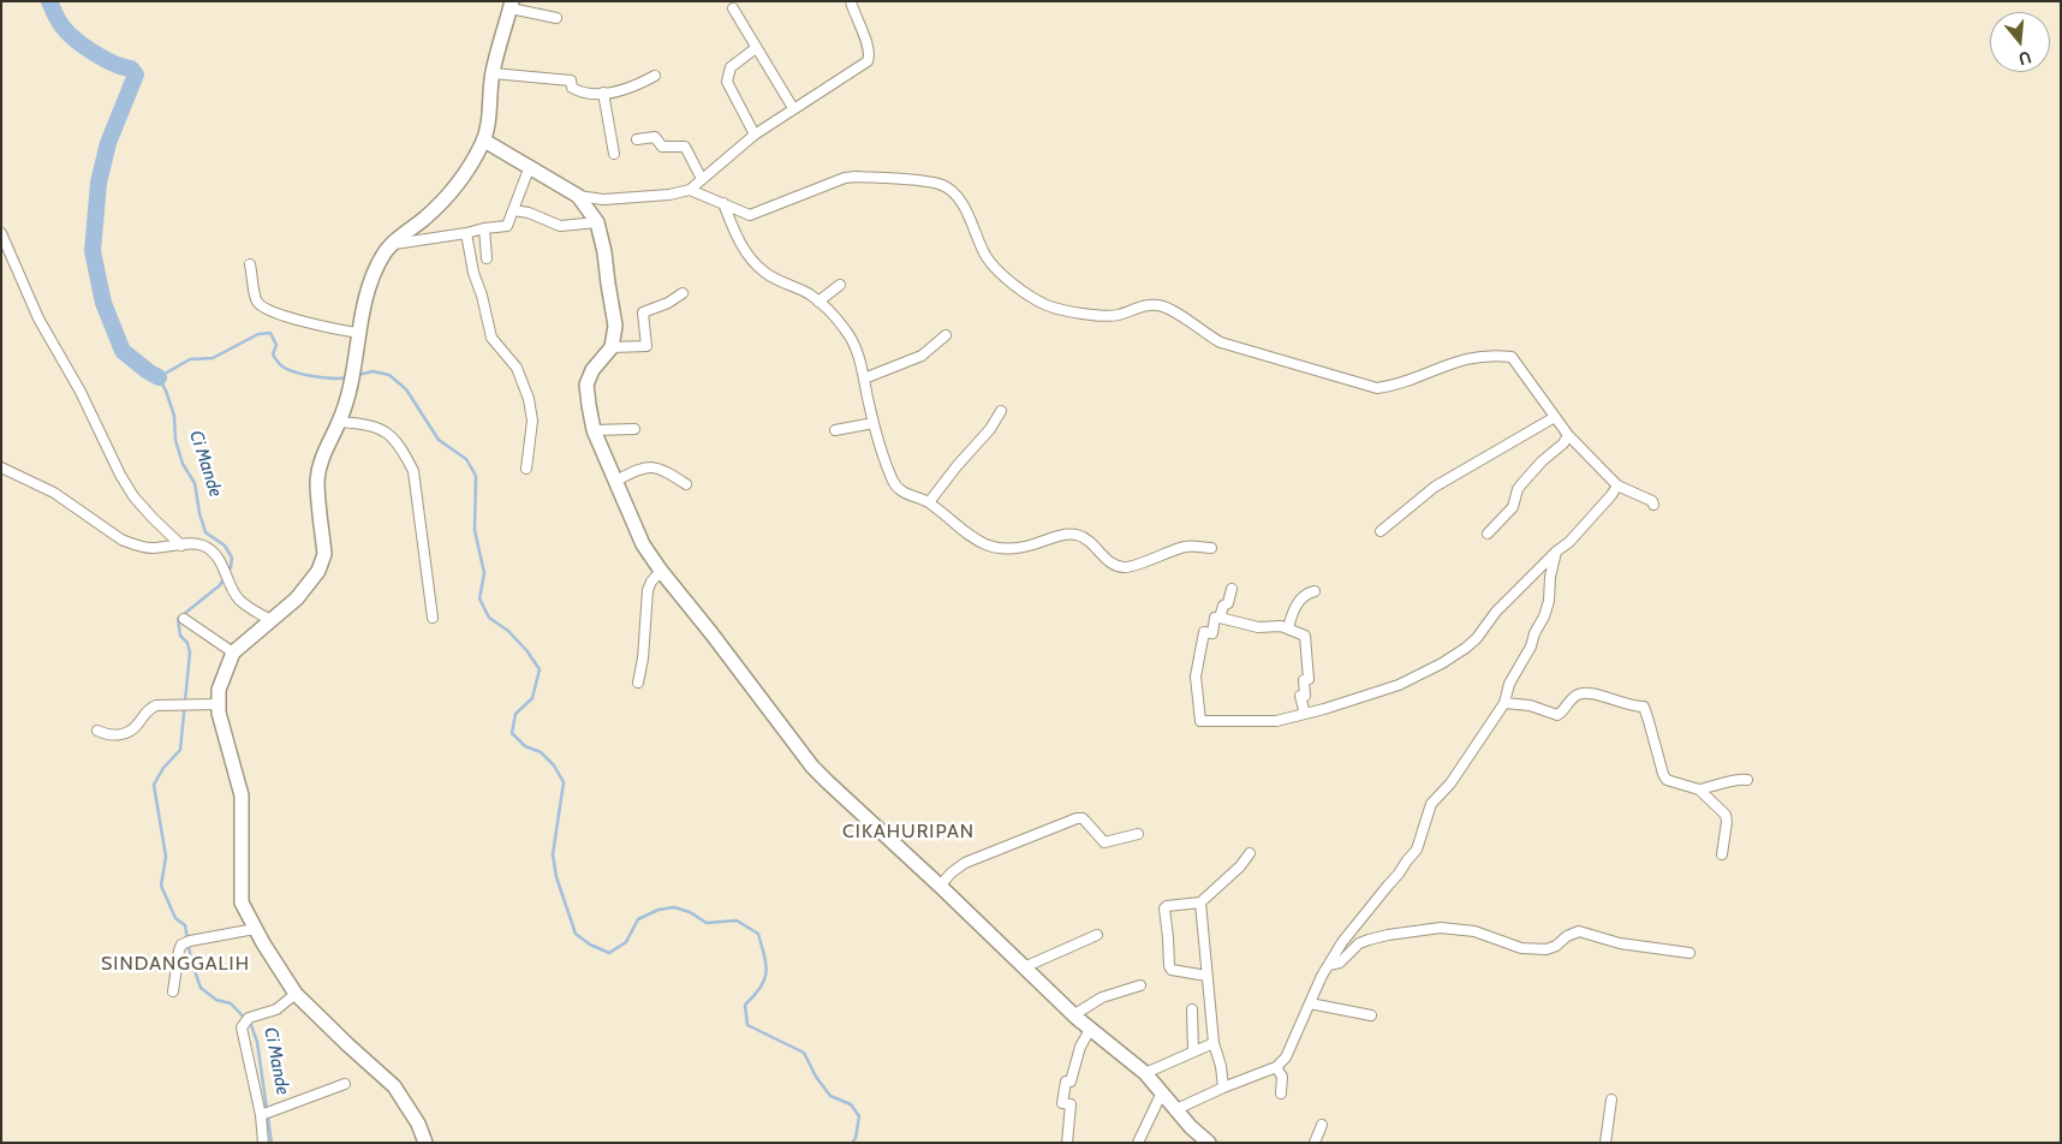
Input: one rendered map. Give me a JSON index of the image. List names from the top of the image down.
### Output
{
  "districts": ["CIKAHURIPAN", "SINDANGGALIH"],
  "water": ["Ci Mande"],
  "north": "bottom"
}
